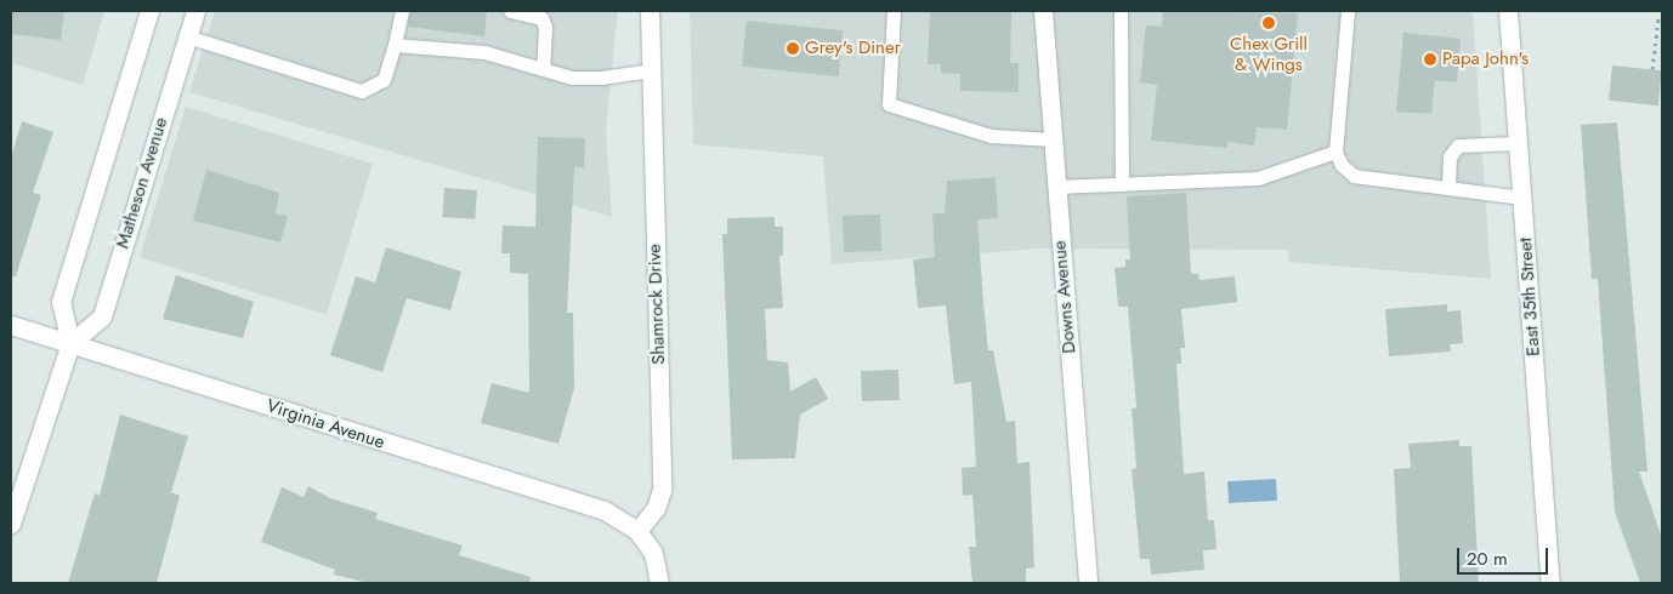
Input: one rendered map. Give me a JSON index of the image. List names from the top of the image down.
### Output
{
  "streets": {
    "street": [
      "Matheson Avenue",
      "Downs Avenue",
      "East 35th Street",
      "Shamrock Drive",
      "Virginia Avenue"
    ]
  },
  "crossings": [
    ["Matheson Avenue", "Virginia Avenue"],
    ["Shamrock Drive", "Virginia Avenue"]
  ],
  "places": ["Chex Grill & Wings", "Grey's Diner", "Papa John's"],
  "scale_bar": "20 m"
}
